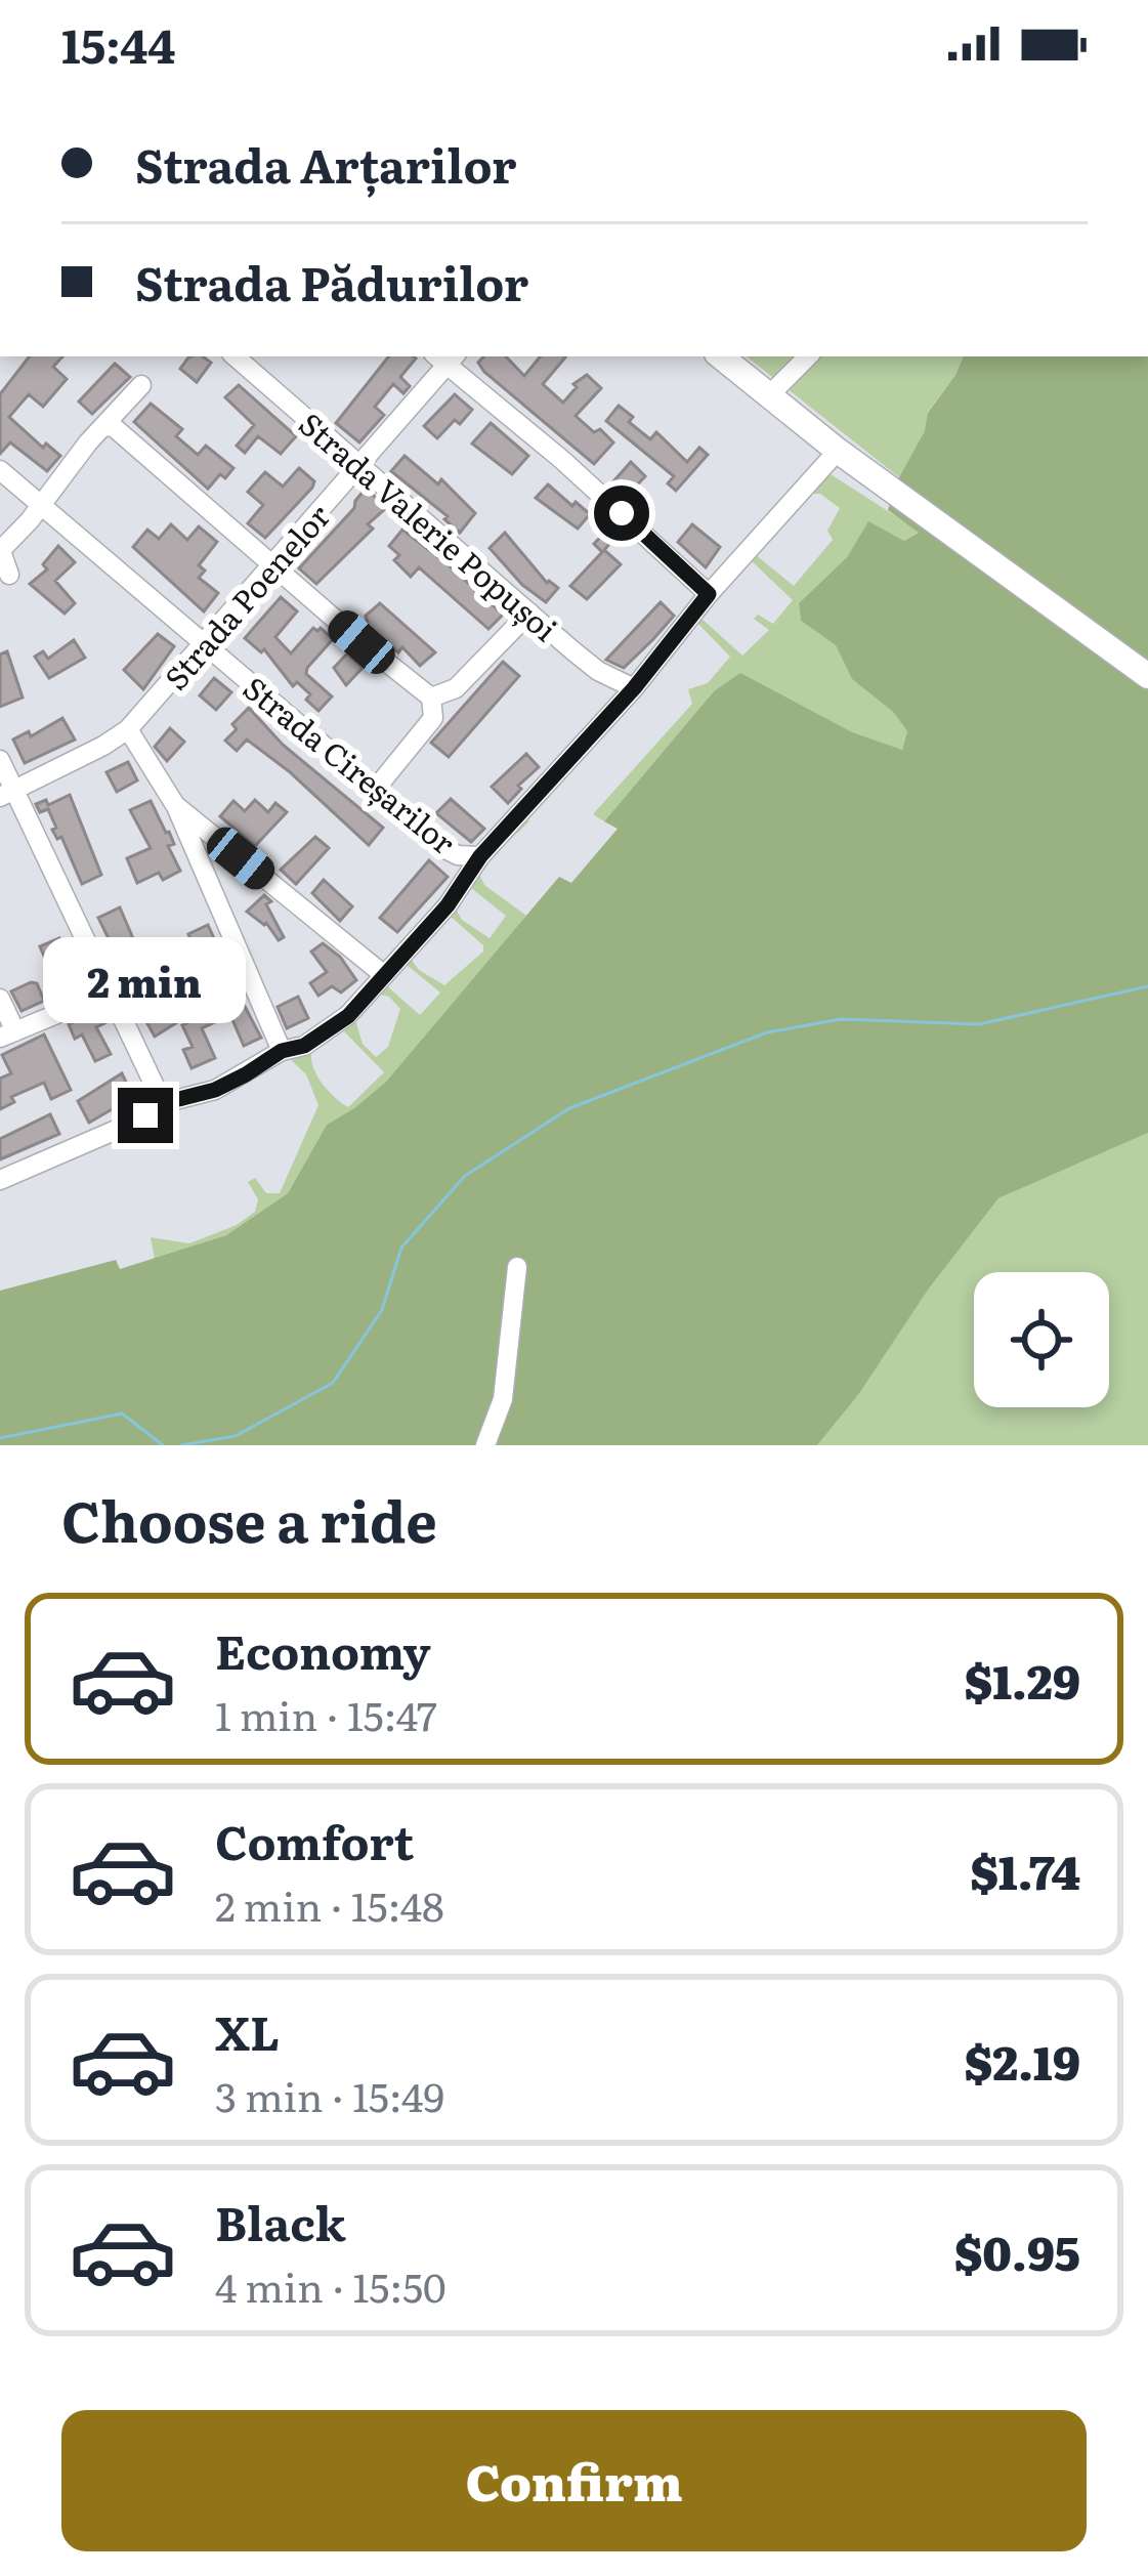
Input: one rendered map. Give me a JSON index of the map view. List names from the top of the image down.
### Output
{
  "streets": {
    "street": ["Strada Valerie Popușoi", "Strada Poenelor", "Strada Cireșarilor"]
  },
  "crossings": [
    ["Strada Valerie Popușoi", "Strada Poenelor"],
    ["Strada Poenelor", "Strada Cireșarilor"]
  ],
  "page": {
    "status": "15:44",
    "banner": ["Strada Arțarilor", "Strada Pădurilor"],
    "bubble": "2 min",
    "heading": "Choose a ride",
    "list": [
      {
        "name": "Economy",
        "note": "1 min · 15:47",
        "value": "$1.29"
      },
      {
        "name": "Comfort",
        "note": "2 min · 15:48",
        "value": "$1.74"
      },
      {
        "name": "XL",
        "note": "3 min · 15:49",
        "value": "$2.19"
      },
      {
        "name": "Black",
        "note": "4 min · 15:50",
        "value": "$0.95"
      }
    ],
    "buttons": "Confirm"
  }
}
